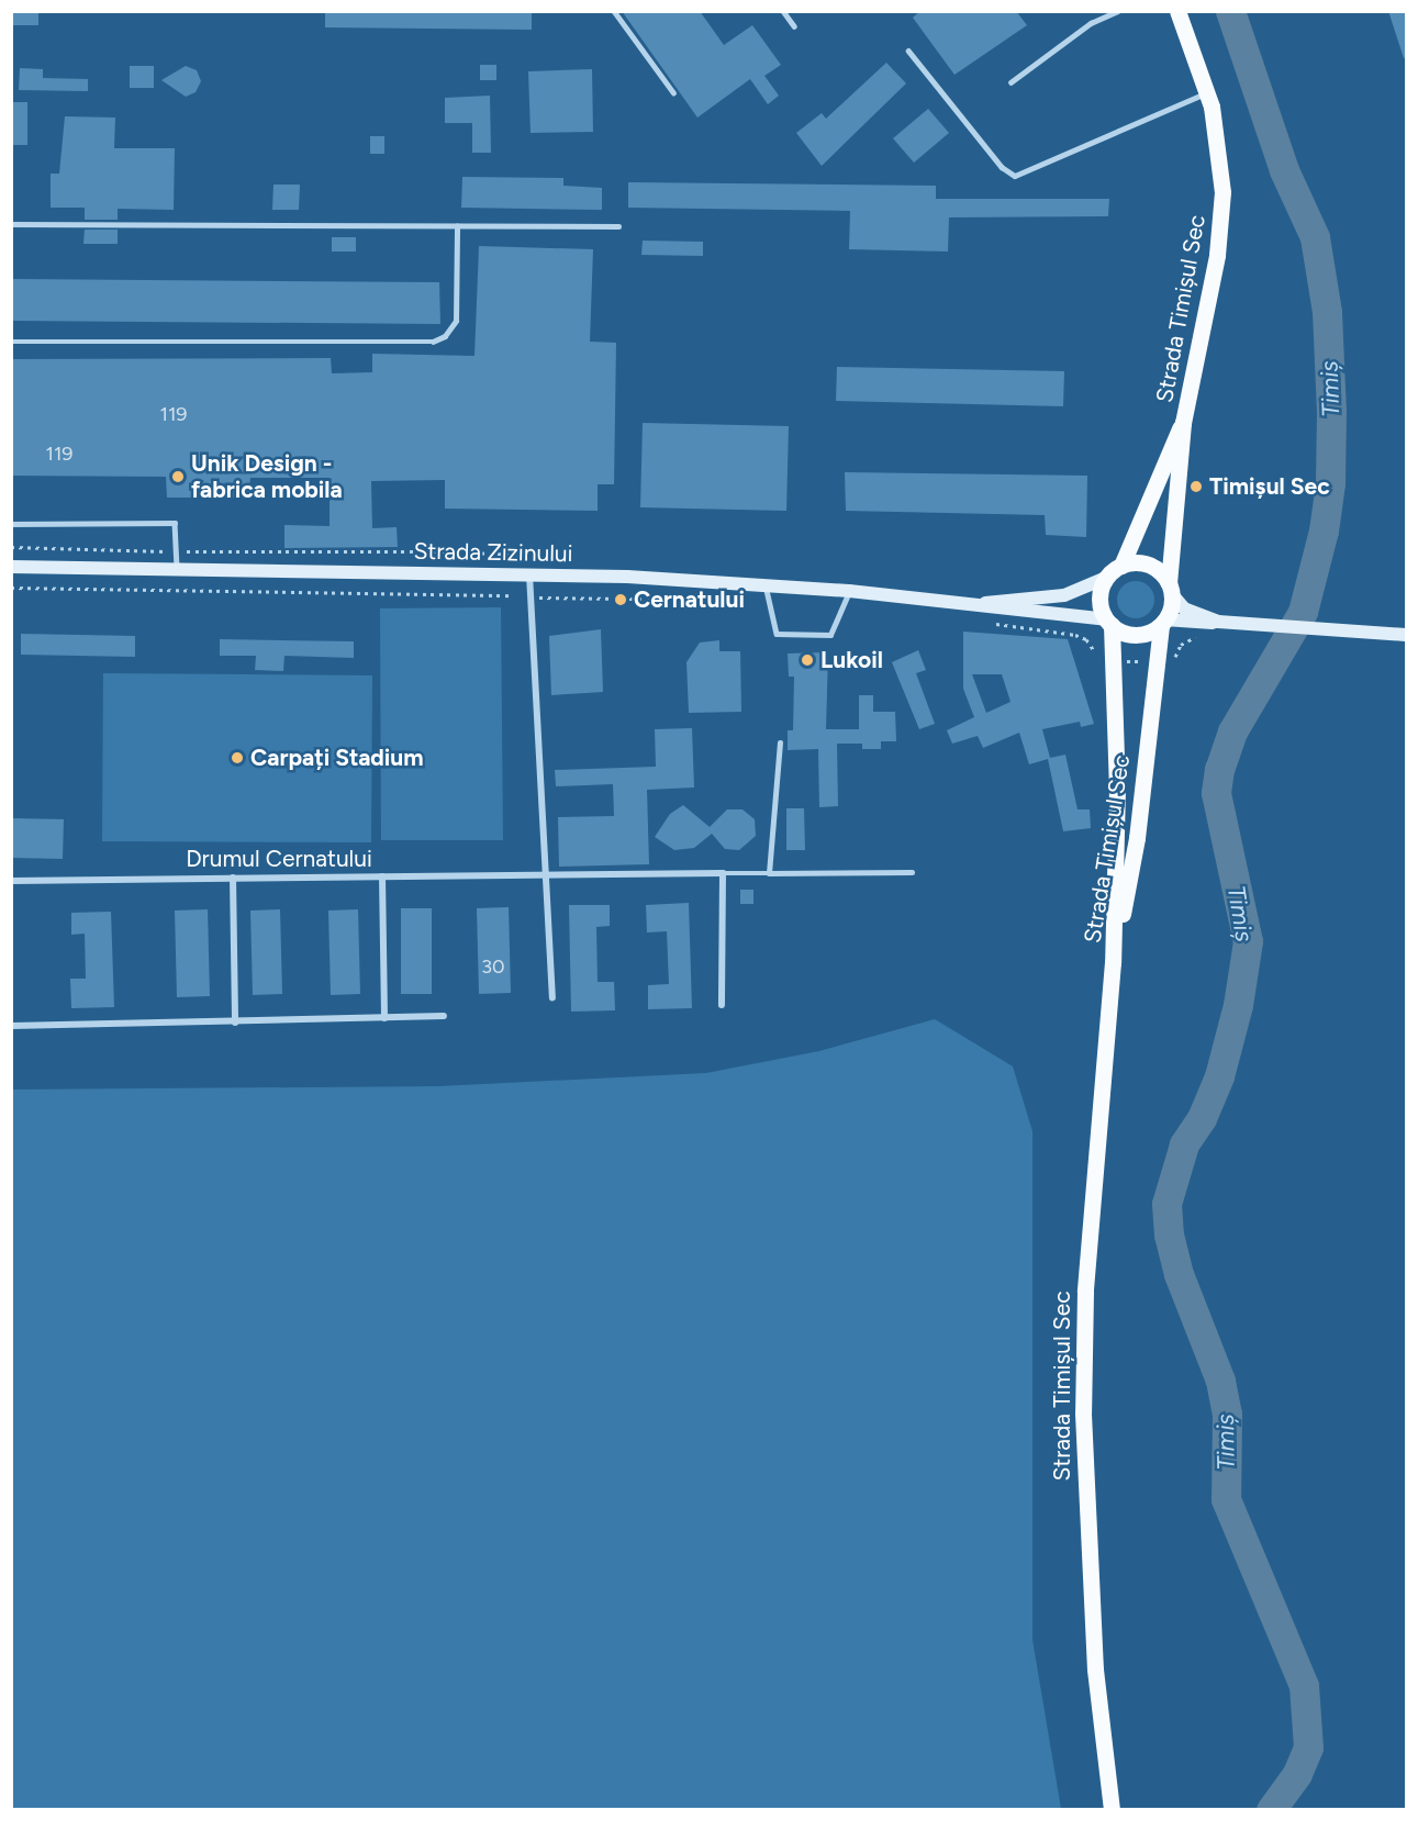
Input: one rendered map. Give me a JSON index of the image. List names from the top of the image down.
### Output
{
  "streets": {
    "main road": ["Strada Timișul Sec", "Strada Zizinului"],
    "street": ["Drumul Cernatului"]
  },
  "crossings": [
    ["Strada Timișul Sec", "Strada Zizinului"]
  ],
  "water": ["Timiș"],
  "places": [
    "Unik Design - fabrica mobila",
    "Timișul Sec",
    "Cernatului",
    "Lukoil",
    "Carpați Stadium"
  ],
  "house_numbers": ["119", "119", "30"]
}
